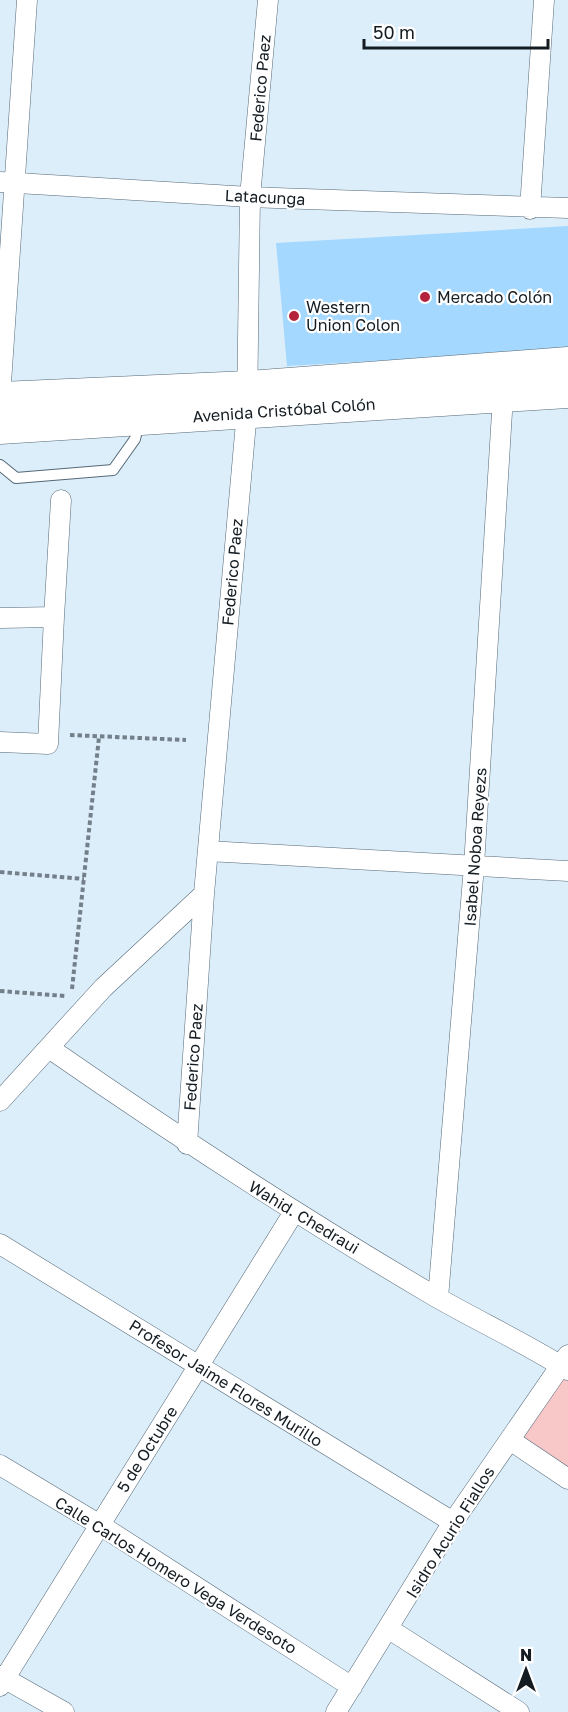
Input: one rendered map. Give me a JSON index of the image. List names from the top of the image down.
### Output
{
  "streets": {
    "main road": ["Avenida Cristóbal Colón"],
    "street": [
      "Federico Paez",
      "Latacunga",
      "Isabel Noboa Reyezs",
      "Wahid. Chedraui",
      "Profesor Jaime Flores Murillo",
      "5 de Octubre",
      "Isidro Acurio Fiallos",
      "Calle Carlos Homero Vega Verdesoto"
    ]
  },
  "crossings": [
    ["Federico Paez", "Latacunga"],
    ["Federico Paez", "Avenida Cristóbal Colón"],
    ["Federico Paez", "Wahid. Chedraui"],
    ["Avenida Cristóbal Colón", "Isabel Noboa Reyezs"],
    ["Isabel Noboa Reyezs", "Wahid. Chedraui"],
    ["Wahid. Chedraui", "5 de Octubre"],
    ["Wahid. Chedraui", "Isidro Acurio Fiallos"],
    ["Profesor Jaime Flores Murillo", "5 de Octubre"],
    ["Profesor Jaime Flores Murillo", "Isidro Acurio Fiallos"],
    ["5 de Octubre", "Calle Carlos Homero Vega Verdesoto"],
    ["Isidro Acurio Fiallos", "Calle Carlos Homero Vega Verdesoto"]
  ],
  "places": ["Mercado Colón", "Western Union Colon"],
  "scale_bar": "50 m",
  "north": "top"
}
